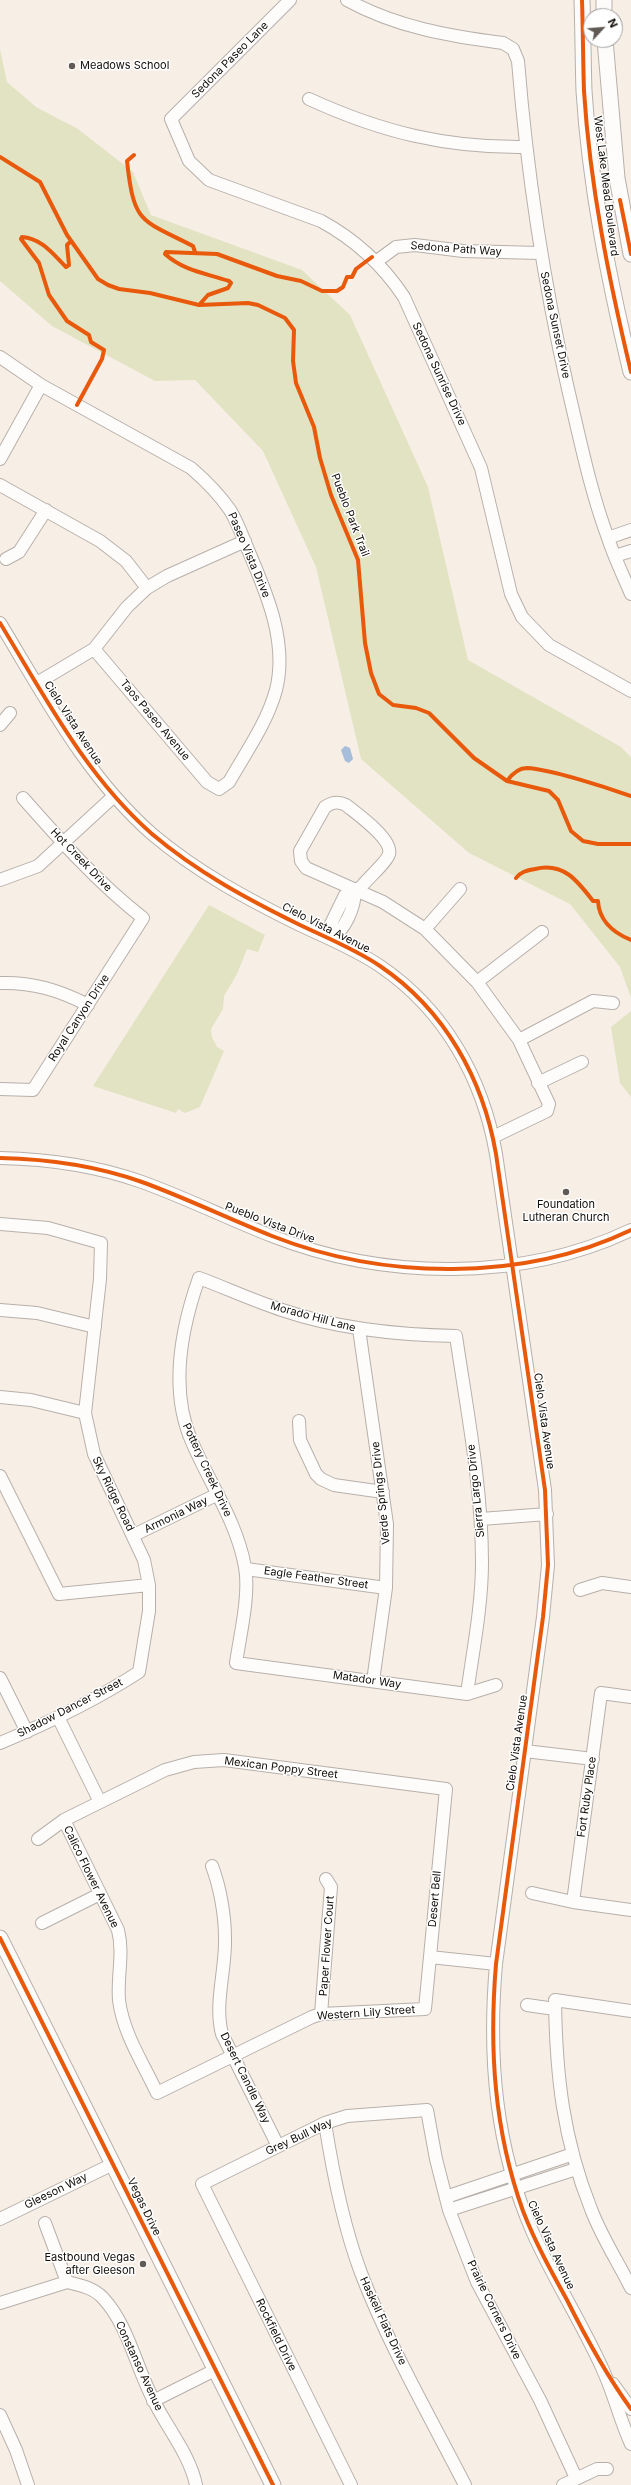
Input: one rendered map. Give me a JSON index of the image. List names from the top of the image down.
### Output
{
  "streets": {
    "main road": ["West Lake Mead Boulevard", "Vegas Drive"],
    "street": [
      "Sedona Paseo Lane",
      "Sedona Path Way",
      "Sedona Sunset Drive",
      "Sedona Sunrise Drive",
      "Paseo Vista Drive",
      "Taos Paseo Avenue",
      "Cielo Vista Avenue",
      "Hot Creek Drive",
      "Royal Canyon Drive",
      "Pueblo Vista Drive",
      "Morado Hill Lane",
      "Pottery Creek Drive",
      "Sierra Largo Drive",
      "Verde Springs Drive",
      "Sky Ridge Road",
      "Armonia Way",
      "Eagle Feather Street",
      "Matador Way",
      "Shadow Dancer Street",
      "Mexican Poppy Street",
      "Fort Ruby Place",
      "Calico Flower Avenue",
      "Desert Bell",
      "Paper Flower Court",
      "Western Lily Street",
      "Desert Candle Way",
      "Grey Bull Way",
      "Gleeson Way",
      "Prairie Corners Drive",
      "Haskell Flats Drive",
      "Rockfield Drive",
      "Constanso Avenue"
    ],
    "cycle path": ["Pueblo Park Trail"]
  },
  "crossings": [
    ["Sedona Paseo Lane", "Sedona Sunrise Drive"],
    ["Sedona Path Way", "Sedona Sunset Drive"],
    ["Sedona Path Way", "Sedona Sunrise Drive"],
    ["Paseo Vista Drive", "Taos Paseo Avenue"],
    ["Cielo Vista Avenue", "Pueblo Vista Drive"],
    ["Hot Creek Drive", "Royal Canyon Drive"],
    ["Morado Hill Lane", "Pottery Creek Drive"],
    ["Morado Hill Lane", "Sierra Largo Drive"],
    ["Morado Hill Lane", "Verde Springs Drive"],
    ["Pottery Creek Drive", "Armonia Way"],
    ["Pottery Creek Drive", "Eagle Feather Street"],
    ["Pottery Creek Drive", "Matador Way"],
    ["Sierra Largo Drive", "Matador Way"],
    ["Verde Springs Drive", "Eagle Feather Street"],
    ["Verde Springs Drive", "Matador Way"],
    ["Sky Ridge Road", "Armonia Way"],
    ["Sky Ridge Road", "Shadow Dancer Street"],
    ["Mexican Poppy Street", "Calico Flower Avenue"],
    ["Mexican Poppy Street", "Desert Bell"],
    ["Calico Flower Avenue", "Western Lily Street"],
    ["Desert Bell", "Western Lily Street"],
    ["Paper Flower Court", "Western Lily Street"],
    ["Western Lily Street", "Desert Candle Way"],
    ["Desert Candle Way", "Grey Bull Way"],
    ["Grey Bull Way", "Prairie Corners Drive"],
    ["Grey Bull Way", "Haskell Flats Drive"],
    ["Grey Bull Way", "Rockfield Drive"],
    ["Gleeson Way", "Vegas Drive"]
  ],
  "places": ["Meadows School", "Foundation Lutheran Church", "Eastbound Vegas after Gleeson"],
  "north": "top right"
}
